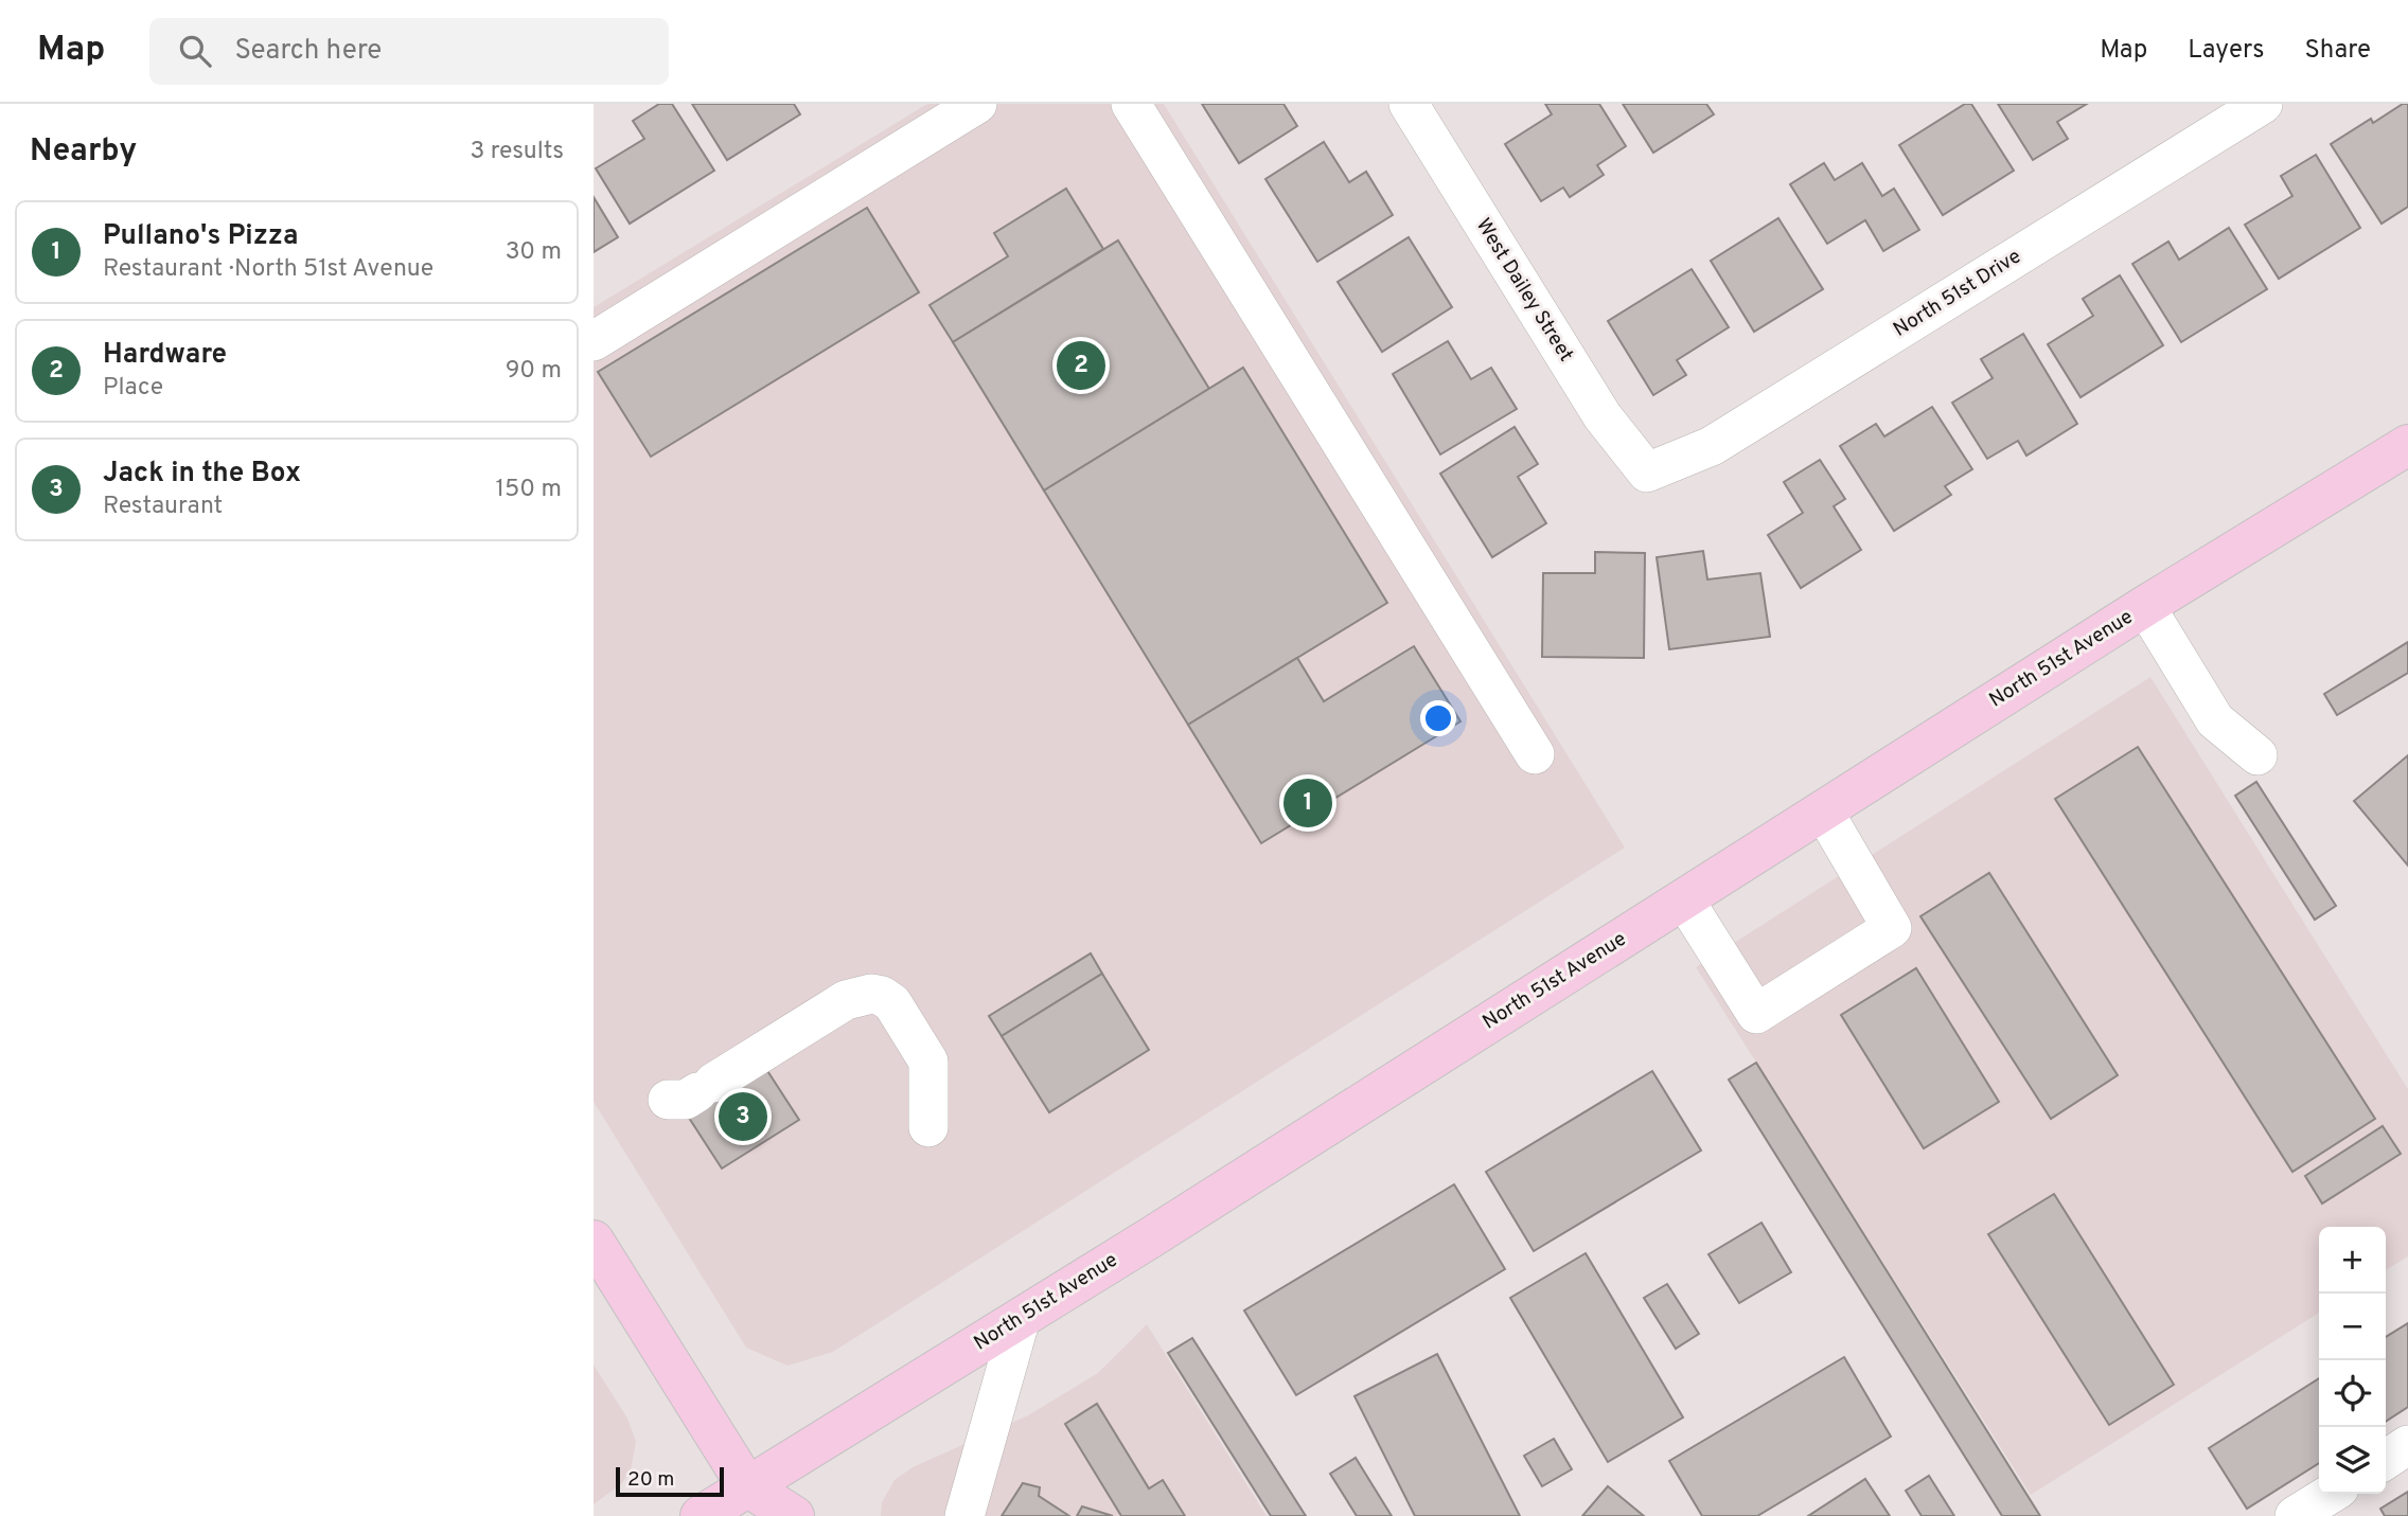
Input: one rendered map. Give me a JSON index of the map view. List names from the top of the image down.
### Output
{
  "streets": {
    "main road": ["North 51st Avenue"],
    "street": ["West Dailey Street", "North 51st Drive"]
  },
  "crossings": [
    ["West Dailey Street", "North 51st Drive"]
  ],
  "scale_bar": "20 m",
  "page": {
    "header": "Map",
    "search": "Search here",
    "nav": ["Map", "Layers", "Share"],
    "heading": ["Nearby", "3 results"],
    "list": [
      {
        "mark": "1",
        "name": "Pullano's Pizza",
        "note": "Restaurant · North 51st Avenue",
        "value": "30 m"
      },
      {
        "mark": "2",
        "name": "Hardware",
        "note": "Place",
        "value": "90 m"
      },
      {
        "mark": "3",
        "name": "Jack in the Box",
        "note": "Restaurant",
        "value": "150 m"
      }
    ],
    "pins": ["2", "1", "3"],
    "map_buttons": ["+", "−"],
    "scale": "20 m"
  }
}
